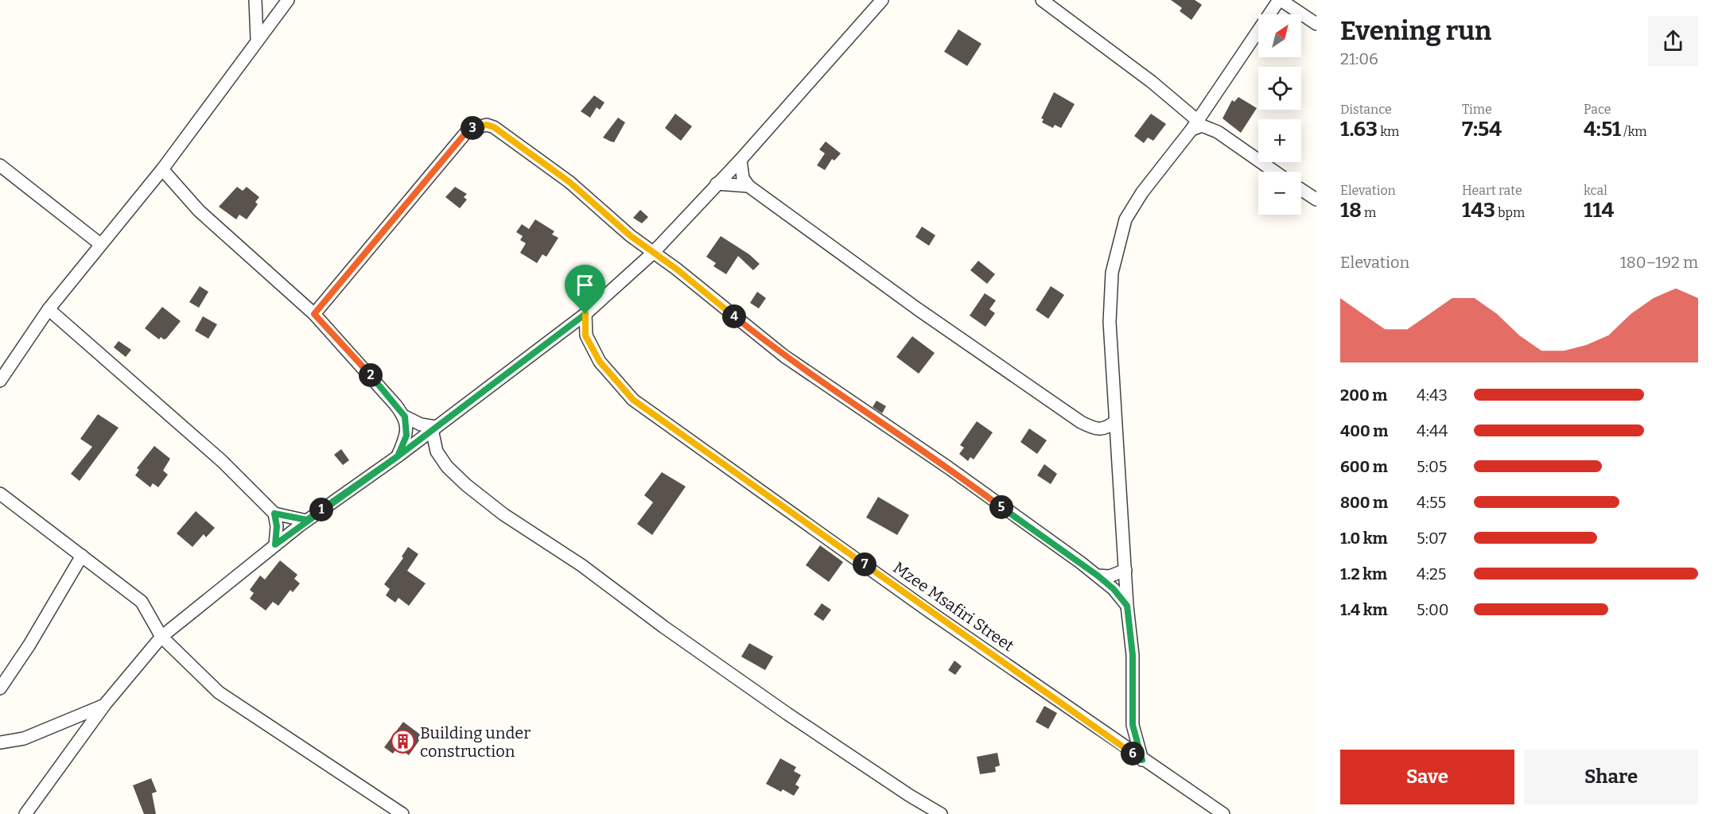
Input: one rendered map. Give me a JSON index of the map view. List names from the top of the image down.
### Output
{
  "streets": {
    "street": ["Mzee Msafiri Street"]
  },
  "places": {
    "building": ["Building under construction"]
  },
  "north": "top right",
  "page": {
    "heading": ["Evening run", "21:06"],
    "map_buttons": ["+", "−"],
    "stats": [
      ["Distance", "1.63 km"],
      ["Time", "7:54"],
      ["Pace", "4:51 /km"],
      ["Elevation", "18 m"],
      ["Heart rate", "143 bpm"],
      ["kcal", "114"]
    ],
    "pins": [
      "3",
      "4",
      "2",
      "5",
      "1",
      "7",
      "6"
    ],
    "chart": ["Elevation", "180–192 m"],
    "list": [
      {
        "name": "200 m",
        "note": "4:43"
      },
      {
        "name": "400 m",
        "note": "4:44"
      },
      {
        "name": "600 m",
        "note": "5:05"
      },
      {
        "name": "800 m",
        "note": "4:55"
      },
      {
        "name": "1.0 km",
        "note": "5:07"
      },
      {
        "name": "1.2 km",
        "note": "4:25"
      },
      {
        "name": "1.4 km",
        "note": "5:00"
      }
    ],
    "buttons": ["Save", "Share"]
  }
}
